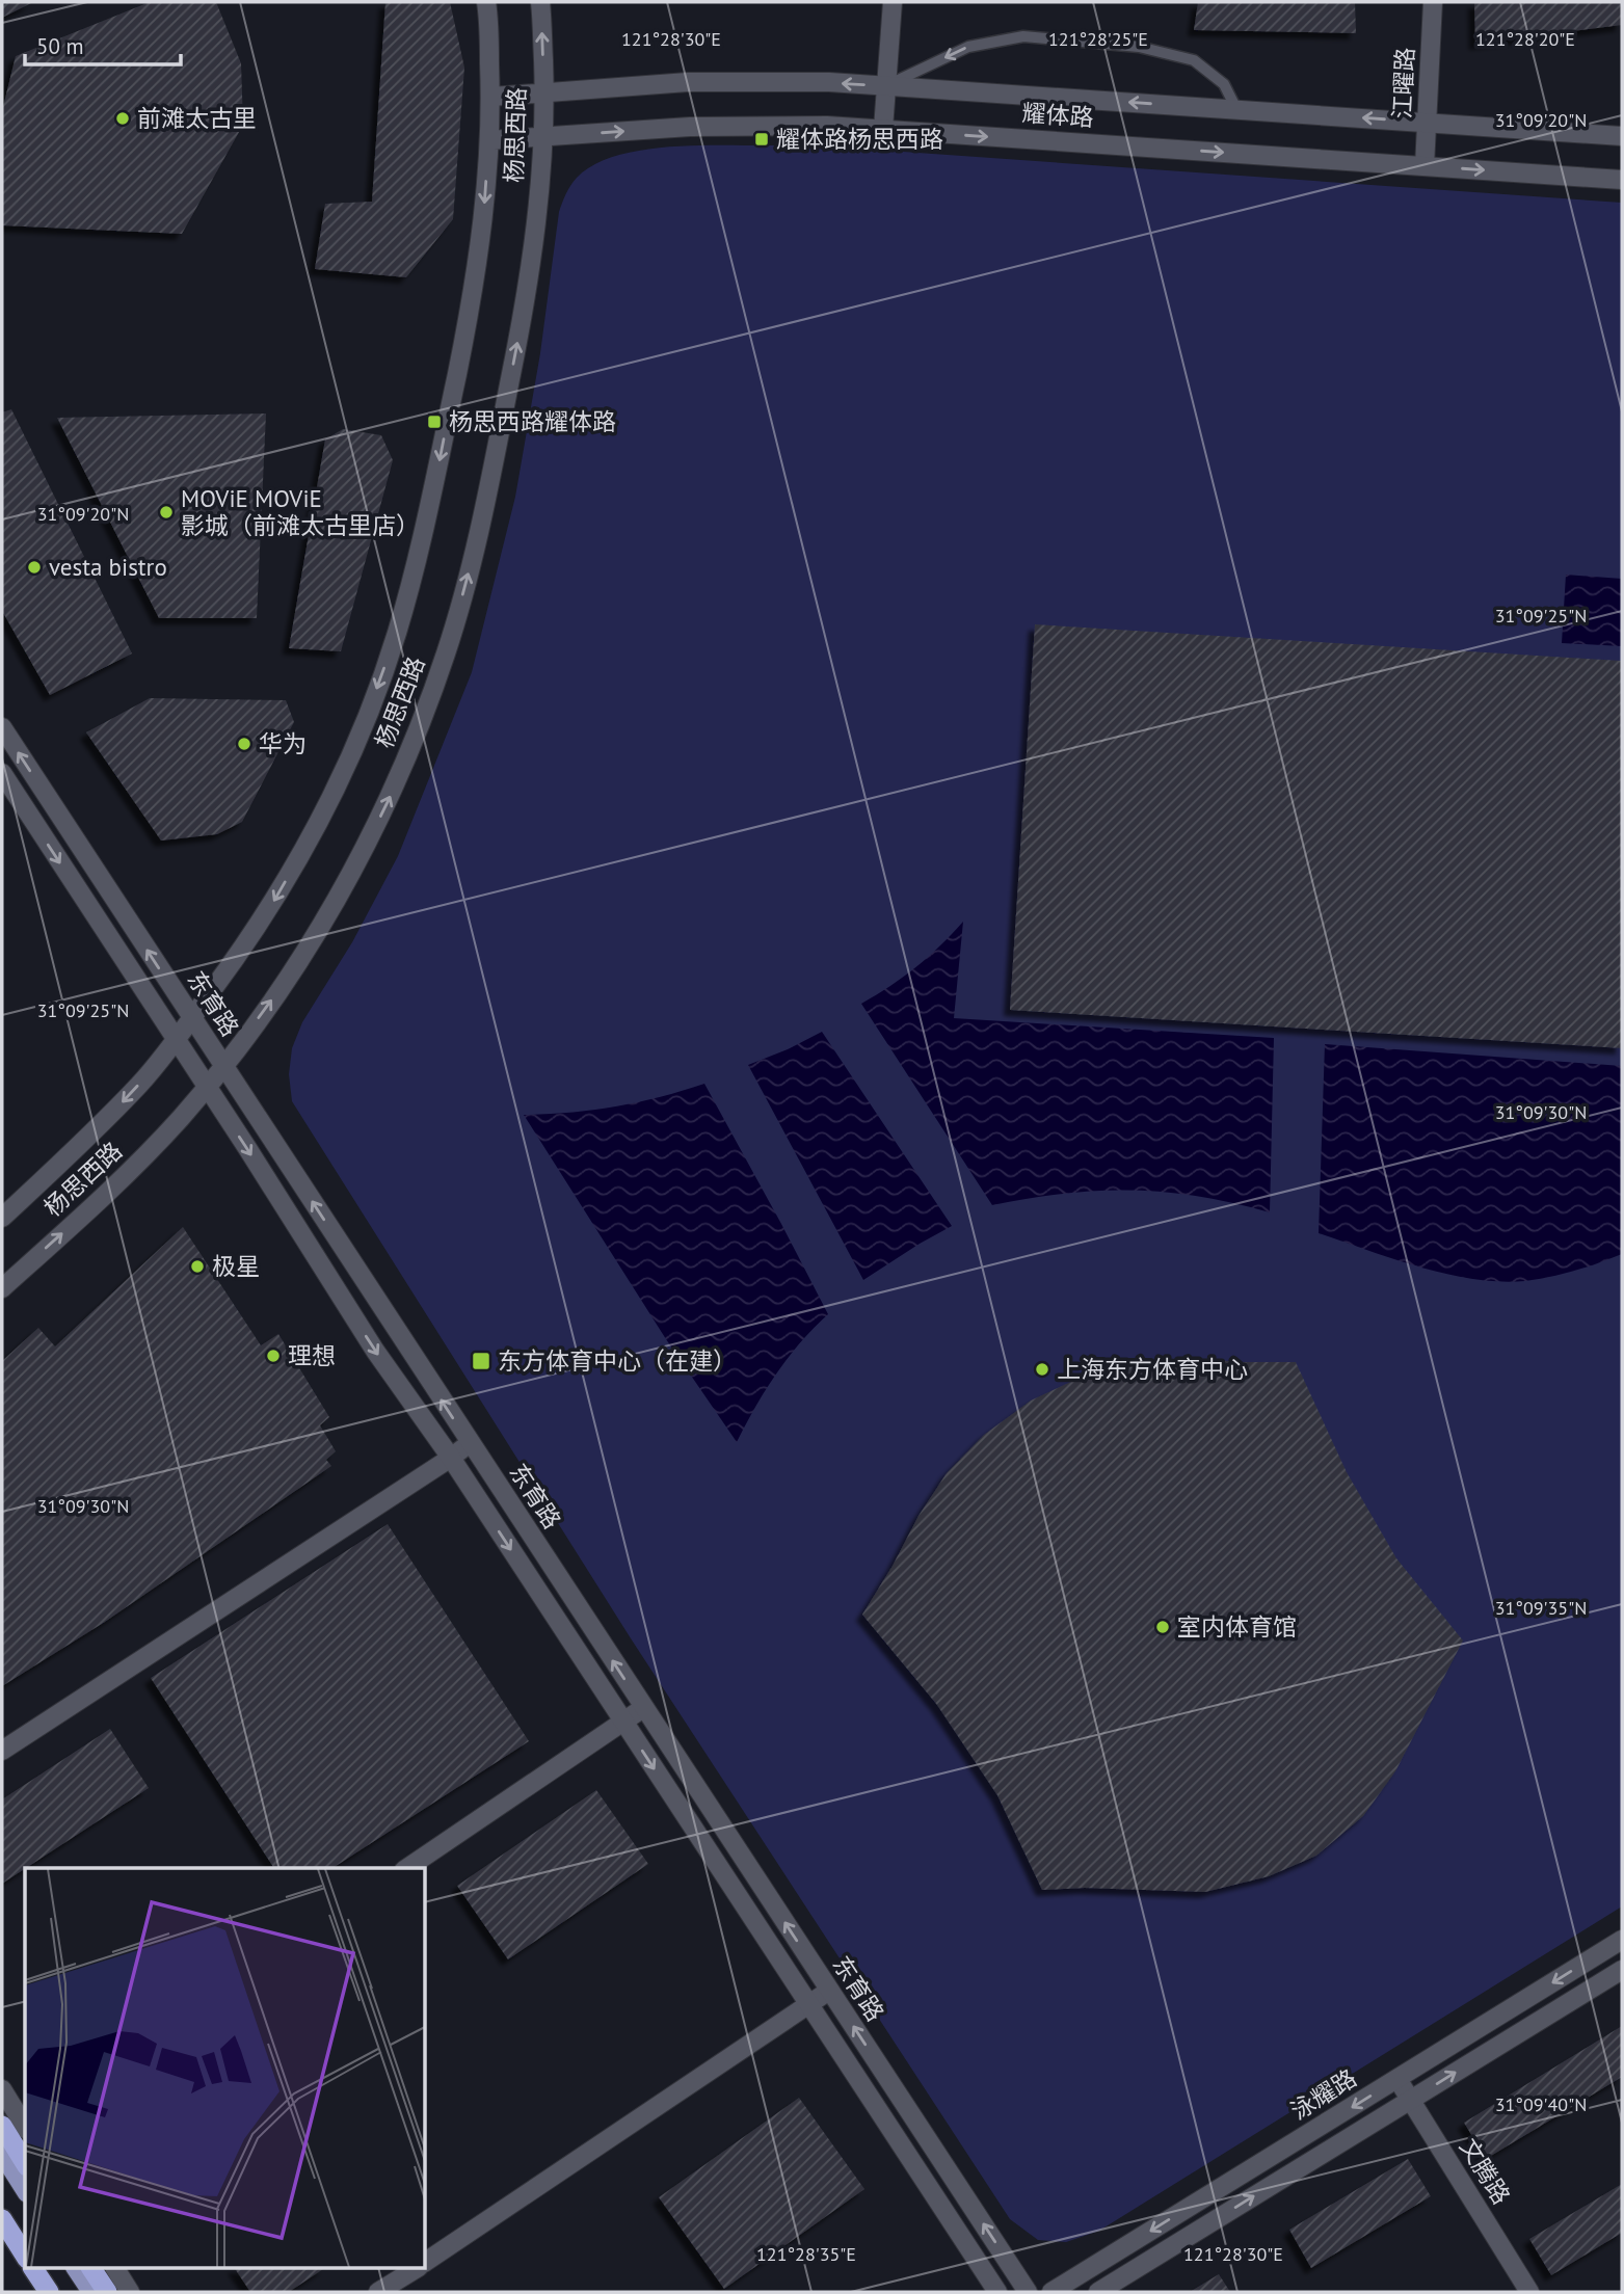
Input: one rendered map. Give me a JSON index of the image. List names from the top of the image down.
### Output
{
  "streets": {
    "street": [
      "江曜路",
      "耀体路",
      "杨思西路",
      "东育路",
      "泳耀路",
      "文腾路"
    ]
  },
  "crossings": [
    ["江曜路", "耀体路"],
    ["耀体路", "杨思西路"],
    ["杨思西路", "东育路"],
    ["泳耀路", "文腾路"]
  ],
  "places": {
    "other": [
      "前滩太古里",
      "MOViE MOViE 影城（前滩太古里店）",
      "vesta bistro",
      "华为",
      "极星",
      "理想",
      "上海东方体育中心",
      "室内体育馆"
    ],
    "transit": ["耀体路杨思西路", "杨思西路耀体路", "东方体育中心（在建）"]
  },
  "scale_bar": "50 m",
  "coordinates": [
    "121°28'30\"E",
    "121°28'25\"E",
    "121°28'20\"E",
    "31°09'20\"N",
    "31°09'25\"N",
    "31°09'30\"N",
    "31°09'35\"N",
    "31°09'40\"N",
    "121°28'35\"E"
  ]
}
